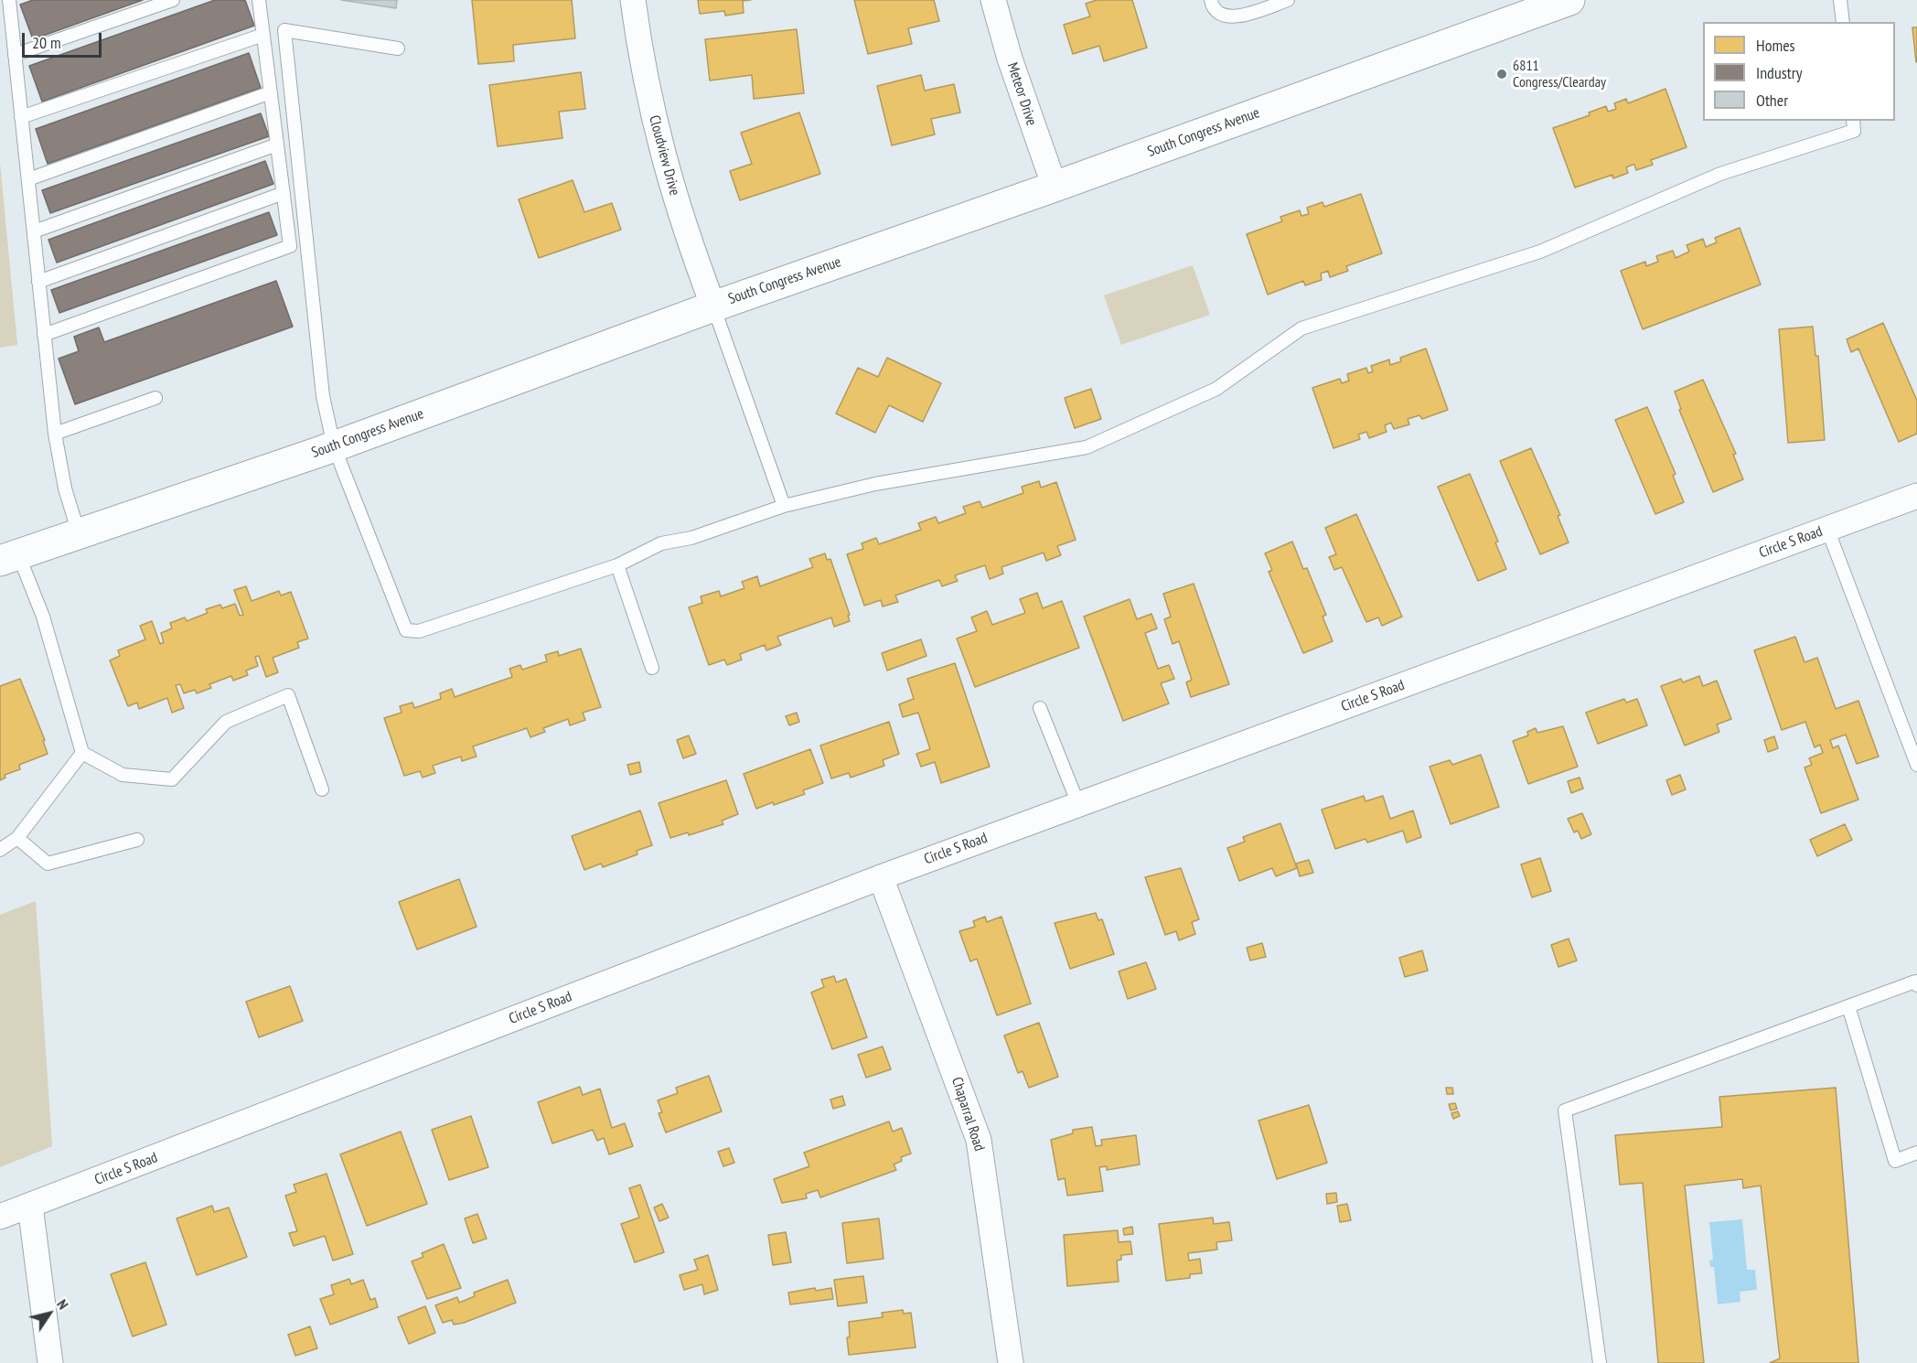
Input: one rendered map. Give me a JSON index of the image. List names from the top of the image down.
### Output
{
  "streets": {
    "main road": ["South Congress Avenue"],
    "street": [
      "Meteor Drive",
      "Cloudview Drive",
      "Circle S Road",
      "Chaparral Road"
    ]
  },
  "crossings": [
    ["Meteor Drive", "South Congress Avenue"],
    ["South Congress Avenue", "Cloudview Drive"],
    ["Circle S Road", "Chaparral Road"]
  ],
  "places": ["6811 Congress/Clearday"],
  "legend": ["Homes", "Industry", "Other"],
  "scale_bar": "20 m",
  "north": "top right"
}
